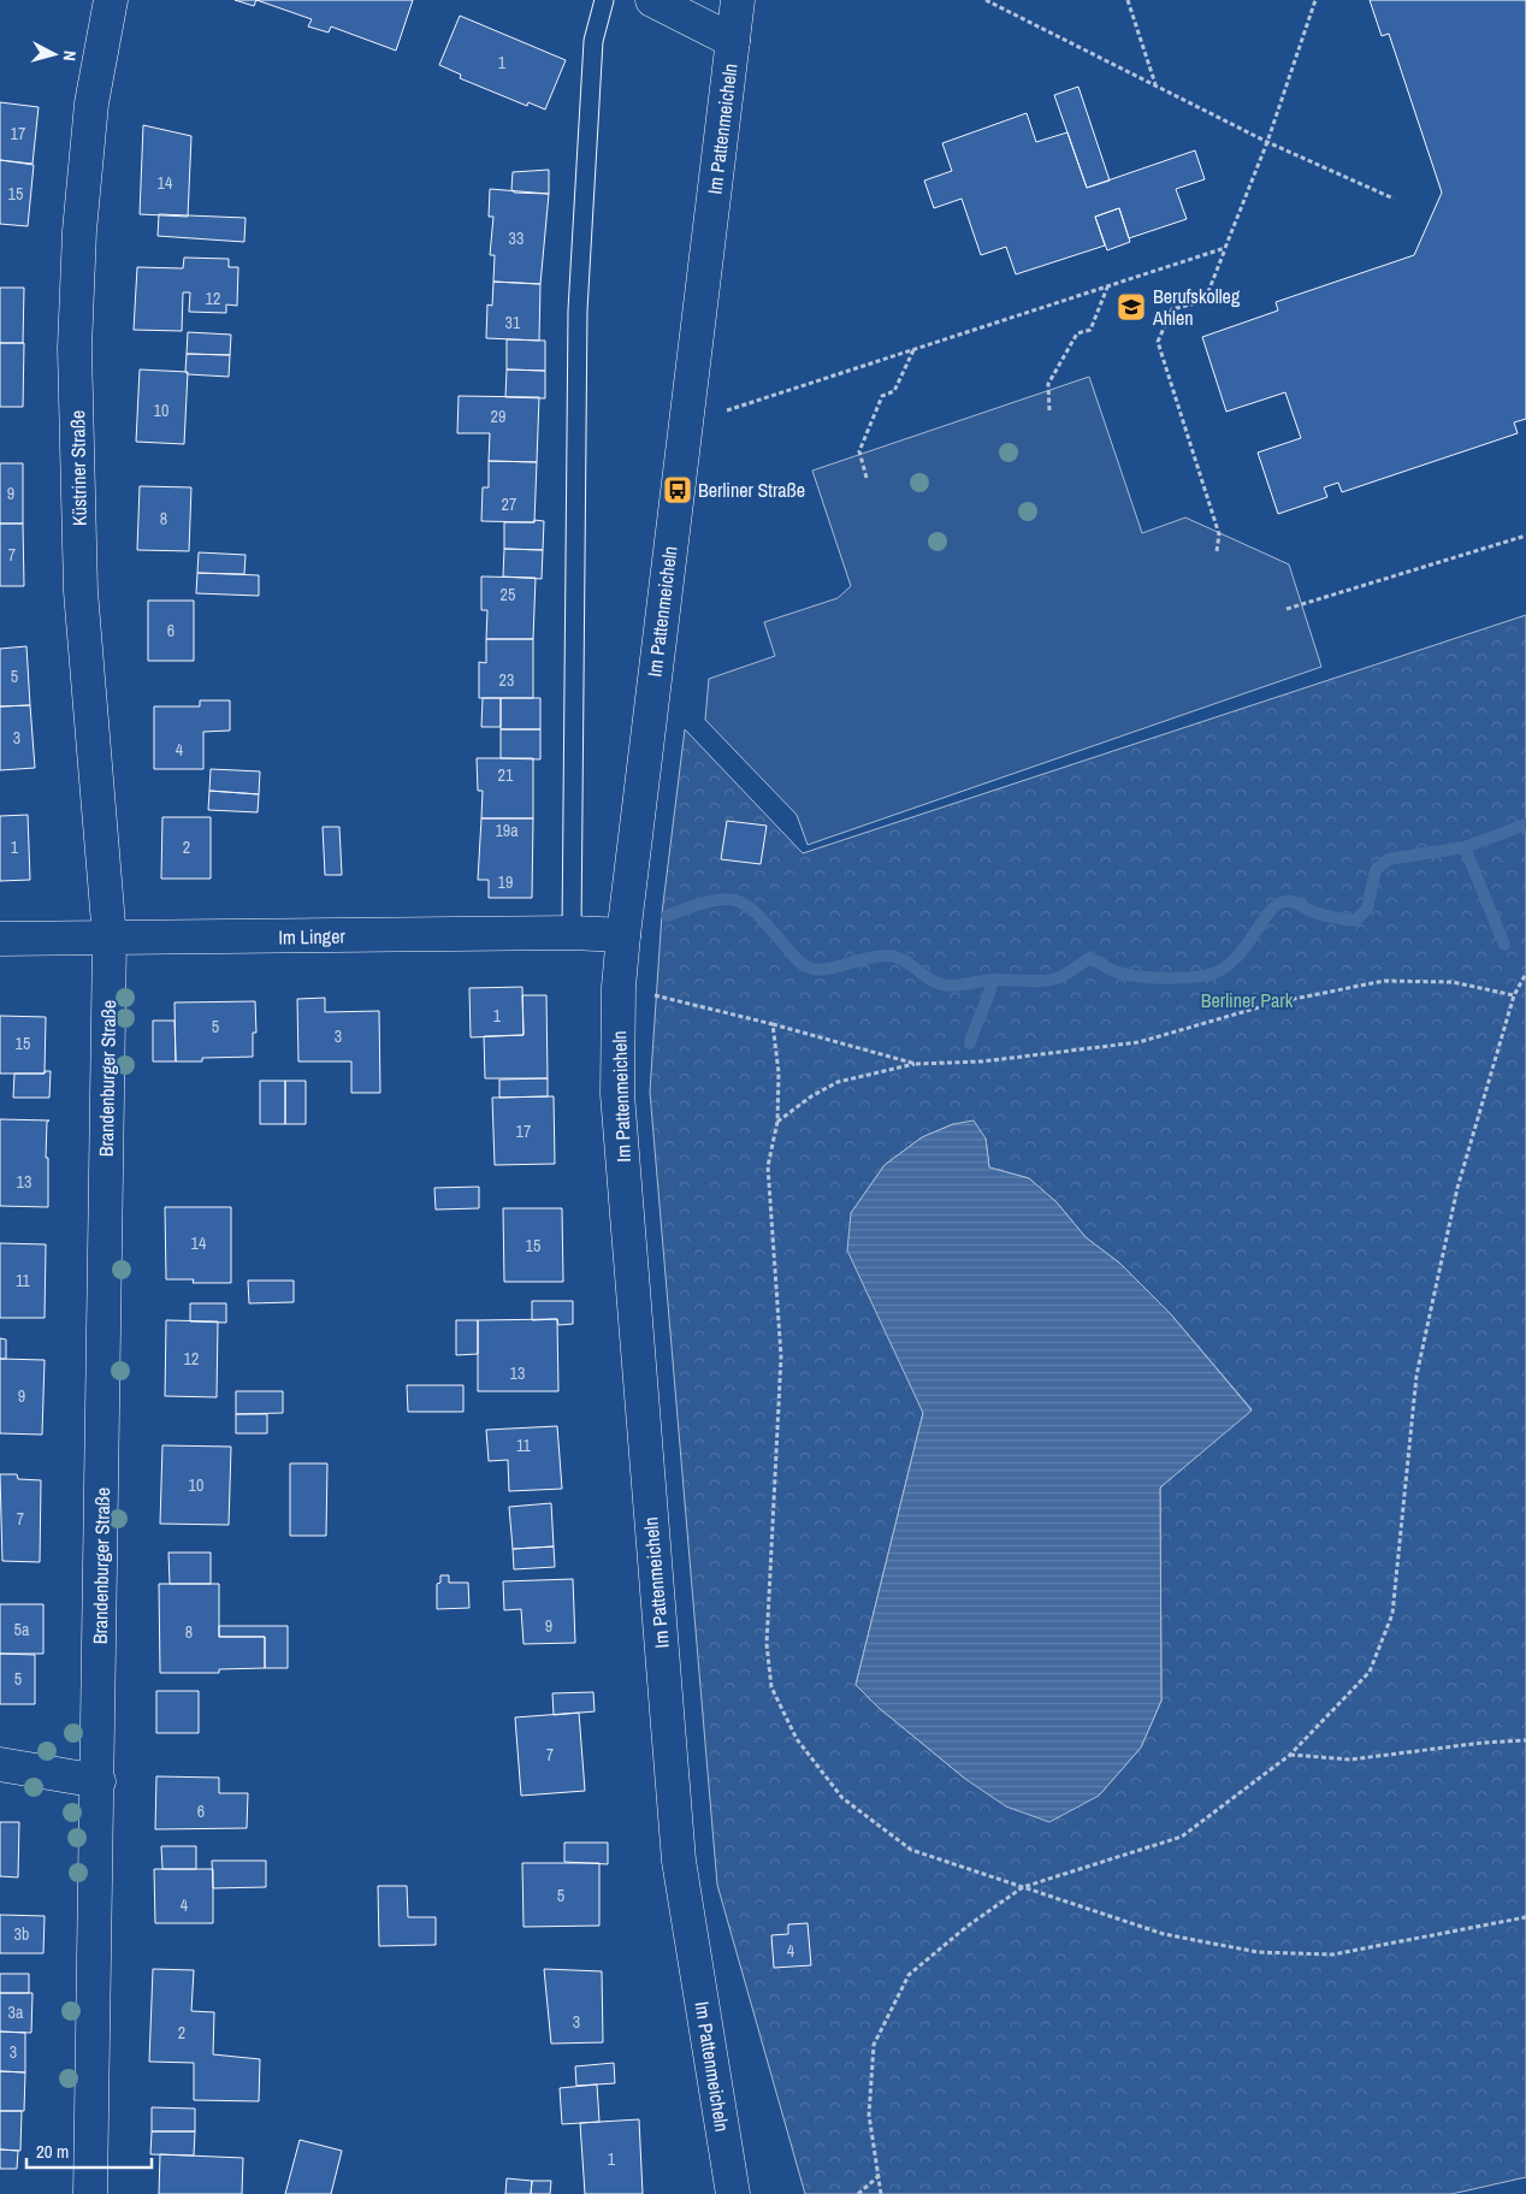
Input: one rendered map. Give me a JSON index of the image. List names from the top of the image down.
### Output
{
  "streets": {
    "street": [
      "Im Pattenmeicheln",
      "Küstriner Straße",
      "Im Linger",
      "Brandenburger Straße"
    ]
  },
  "crossings": [
    ["Im Pattenmeicheln", "Im Linger"],
    ["Küstriner Straße", "Im Linger"],
    ["Küstriner Straße", "Brandenburger Straße"],
    ["Im Linger", "Brandenburger Straße"]
  ],
  "parks": ["Berliner Park"],
  "places": {
    "school or university": ["Berufskolleg Ahlen"],
    "bus stop": ["Berliner Straße"]
  },
  "house_numbers": [
    "1",
    "17",
    "14",
    "15",
    "33",
    "12",
    "31",
    "10",
    "29",
    "9",
    "27",
    "8",
    "7",
    "25",
    "6",
    "5",
    "23",
    "3",
    "4",
    "21",
    "19a",
    "1",
    "2",
    "19",
    "1",
    "5",
    "3",
    "15",
    "17",
    "13",
    "14",
    "15",
    "11",
    "12",
    "13",
    "9",
    "11",
    "10",
    "7",
    "9",
    "5a",
    "8",
    "5",
    "7",
    "6",
    "5",
    "4",
    "3b",
    "4",
    "3a",
    "3",
    "2",
    "3",
    "1"
  ],
  "scale_bar": "20 m",
  "north": "right"
}
